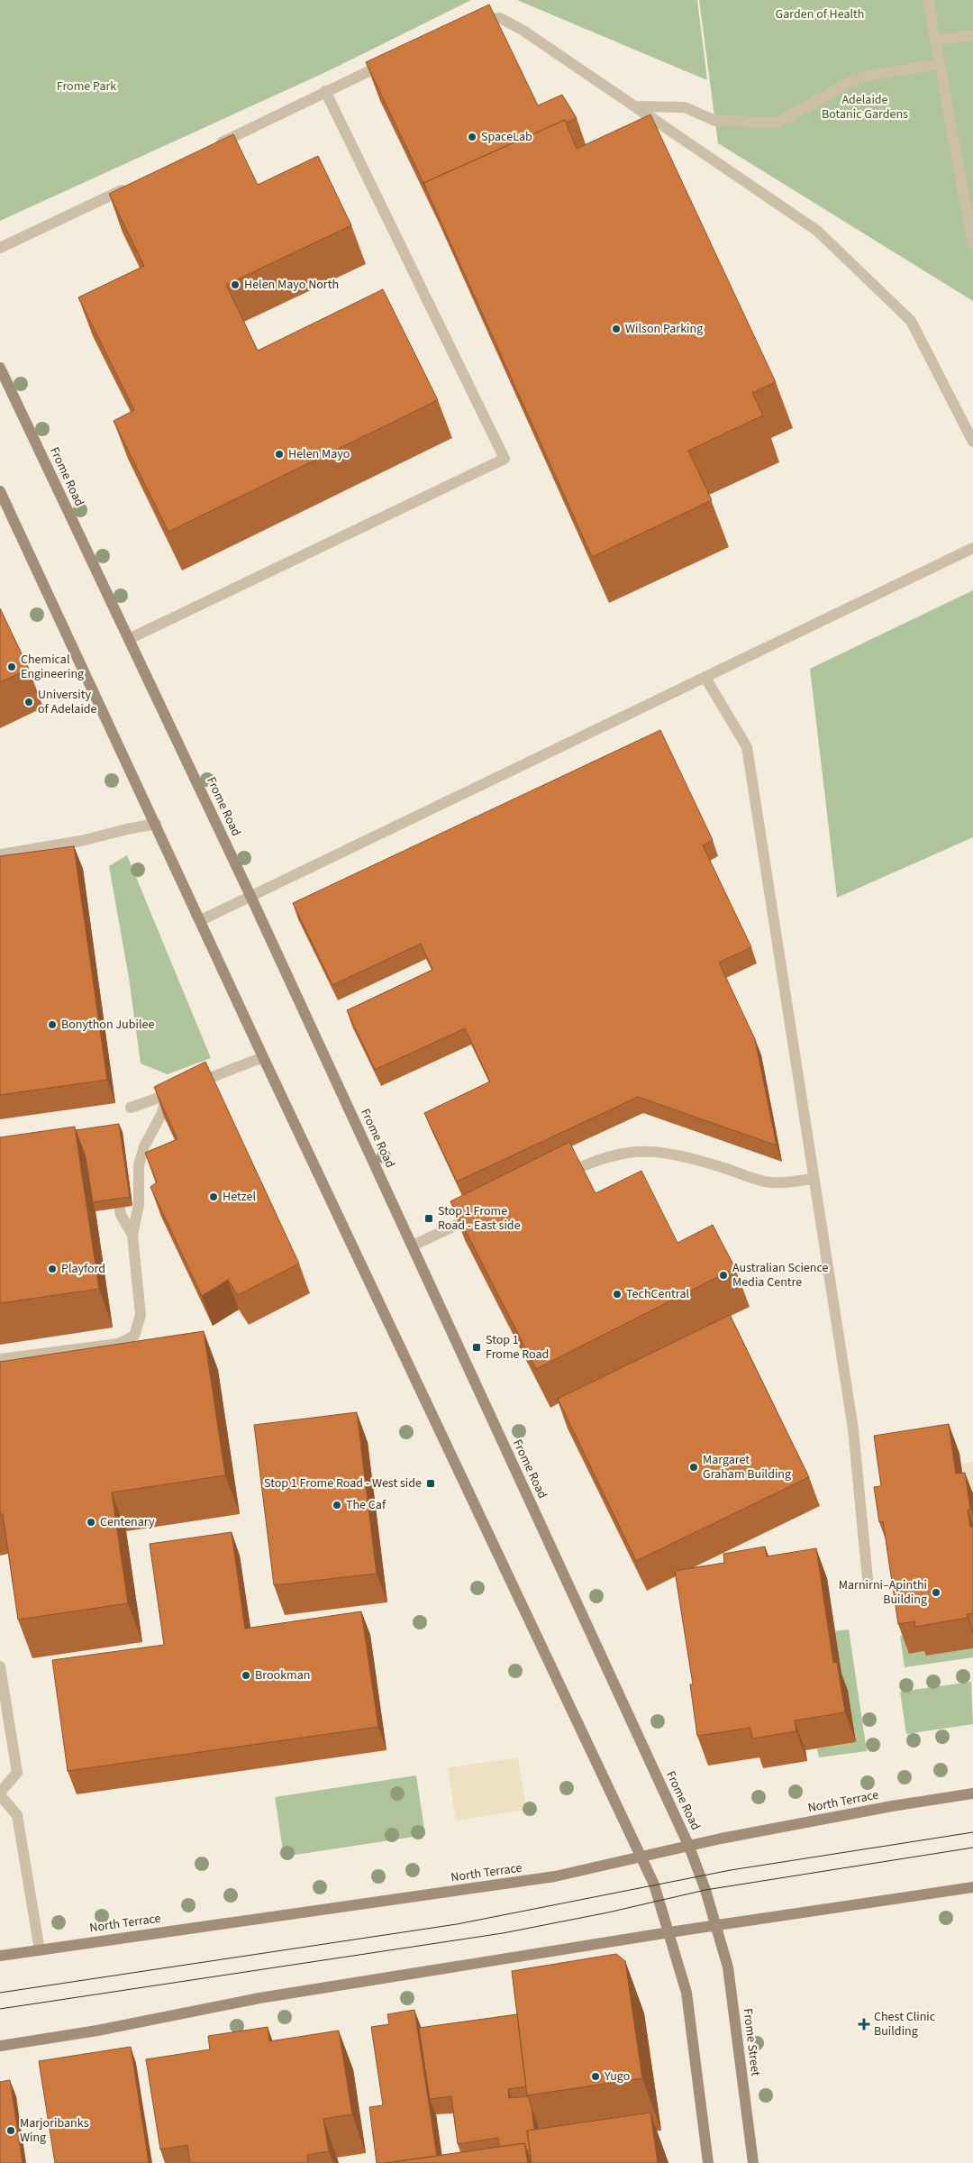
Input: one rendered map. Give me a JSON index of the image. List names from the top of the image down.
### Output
{
  "streets": {
    "main road": ["Frome Road", "North Terrace", "Frome Street"]
  },
  "crossings": [
    ["Frome Road", "North Terrace"],
    ["Frome Road", "Frome Street"]
  ],
  "parks": ["Garden of Health", "Frome Park", "Adelaide Botanic Gardens"],
  "places": {
    "other": [
      "SpaceLab",
      "Helen Mayo North",
      "Wilson Parking",
      "Helen Mayo",
      "Chemical Engineering",
      "University of Adelaide",
      "Bonython Jubilee",
      "Hetzel",
      "Playford",
      "Australian Science Media Centre",
      "TechCentral",
      "Margaret Graham Building",
      "The Caf",
      "Centenary",
      "Marnirni–Apinthi Building",
      "Brookman",
      "Yugo",
      "Marjoribanks Wing"
    ],
    "transit": ["Stop 1 Frome Road - East side", "Stop 1 Frome Road", "Stop 1 Frome Road - West side"],
    "health": ["Chest Clinic Building"]
  }
}
